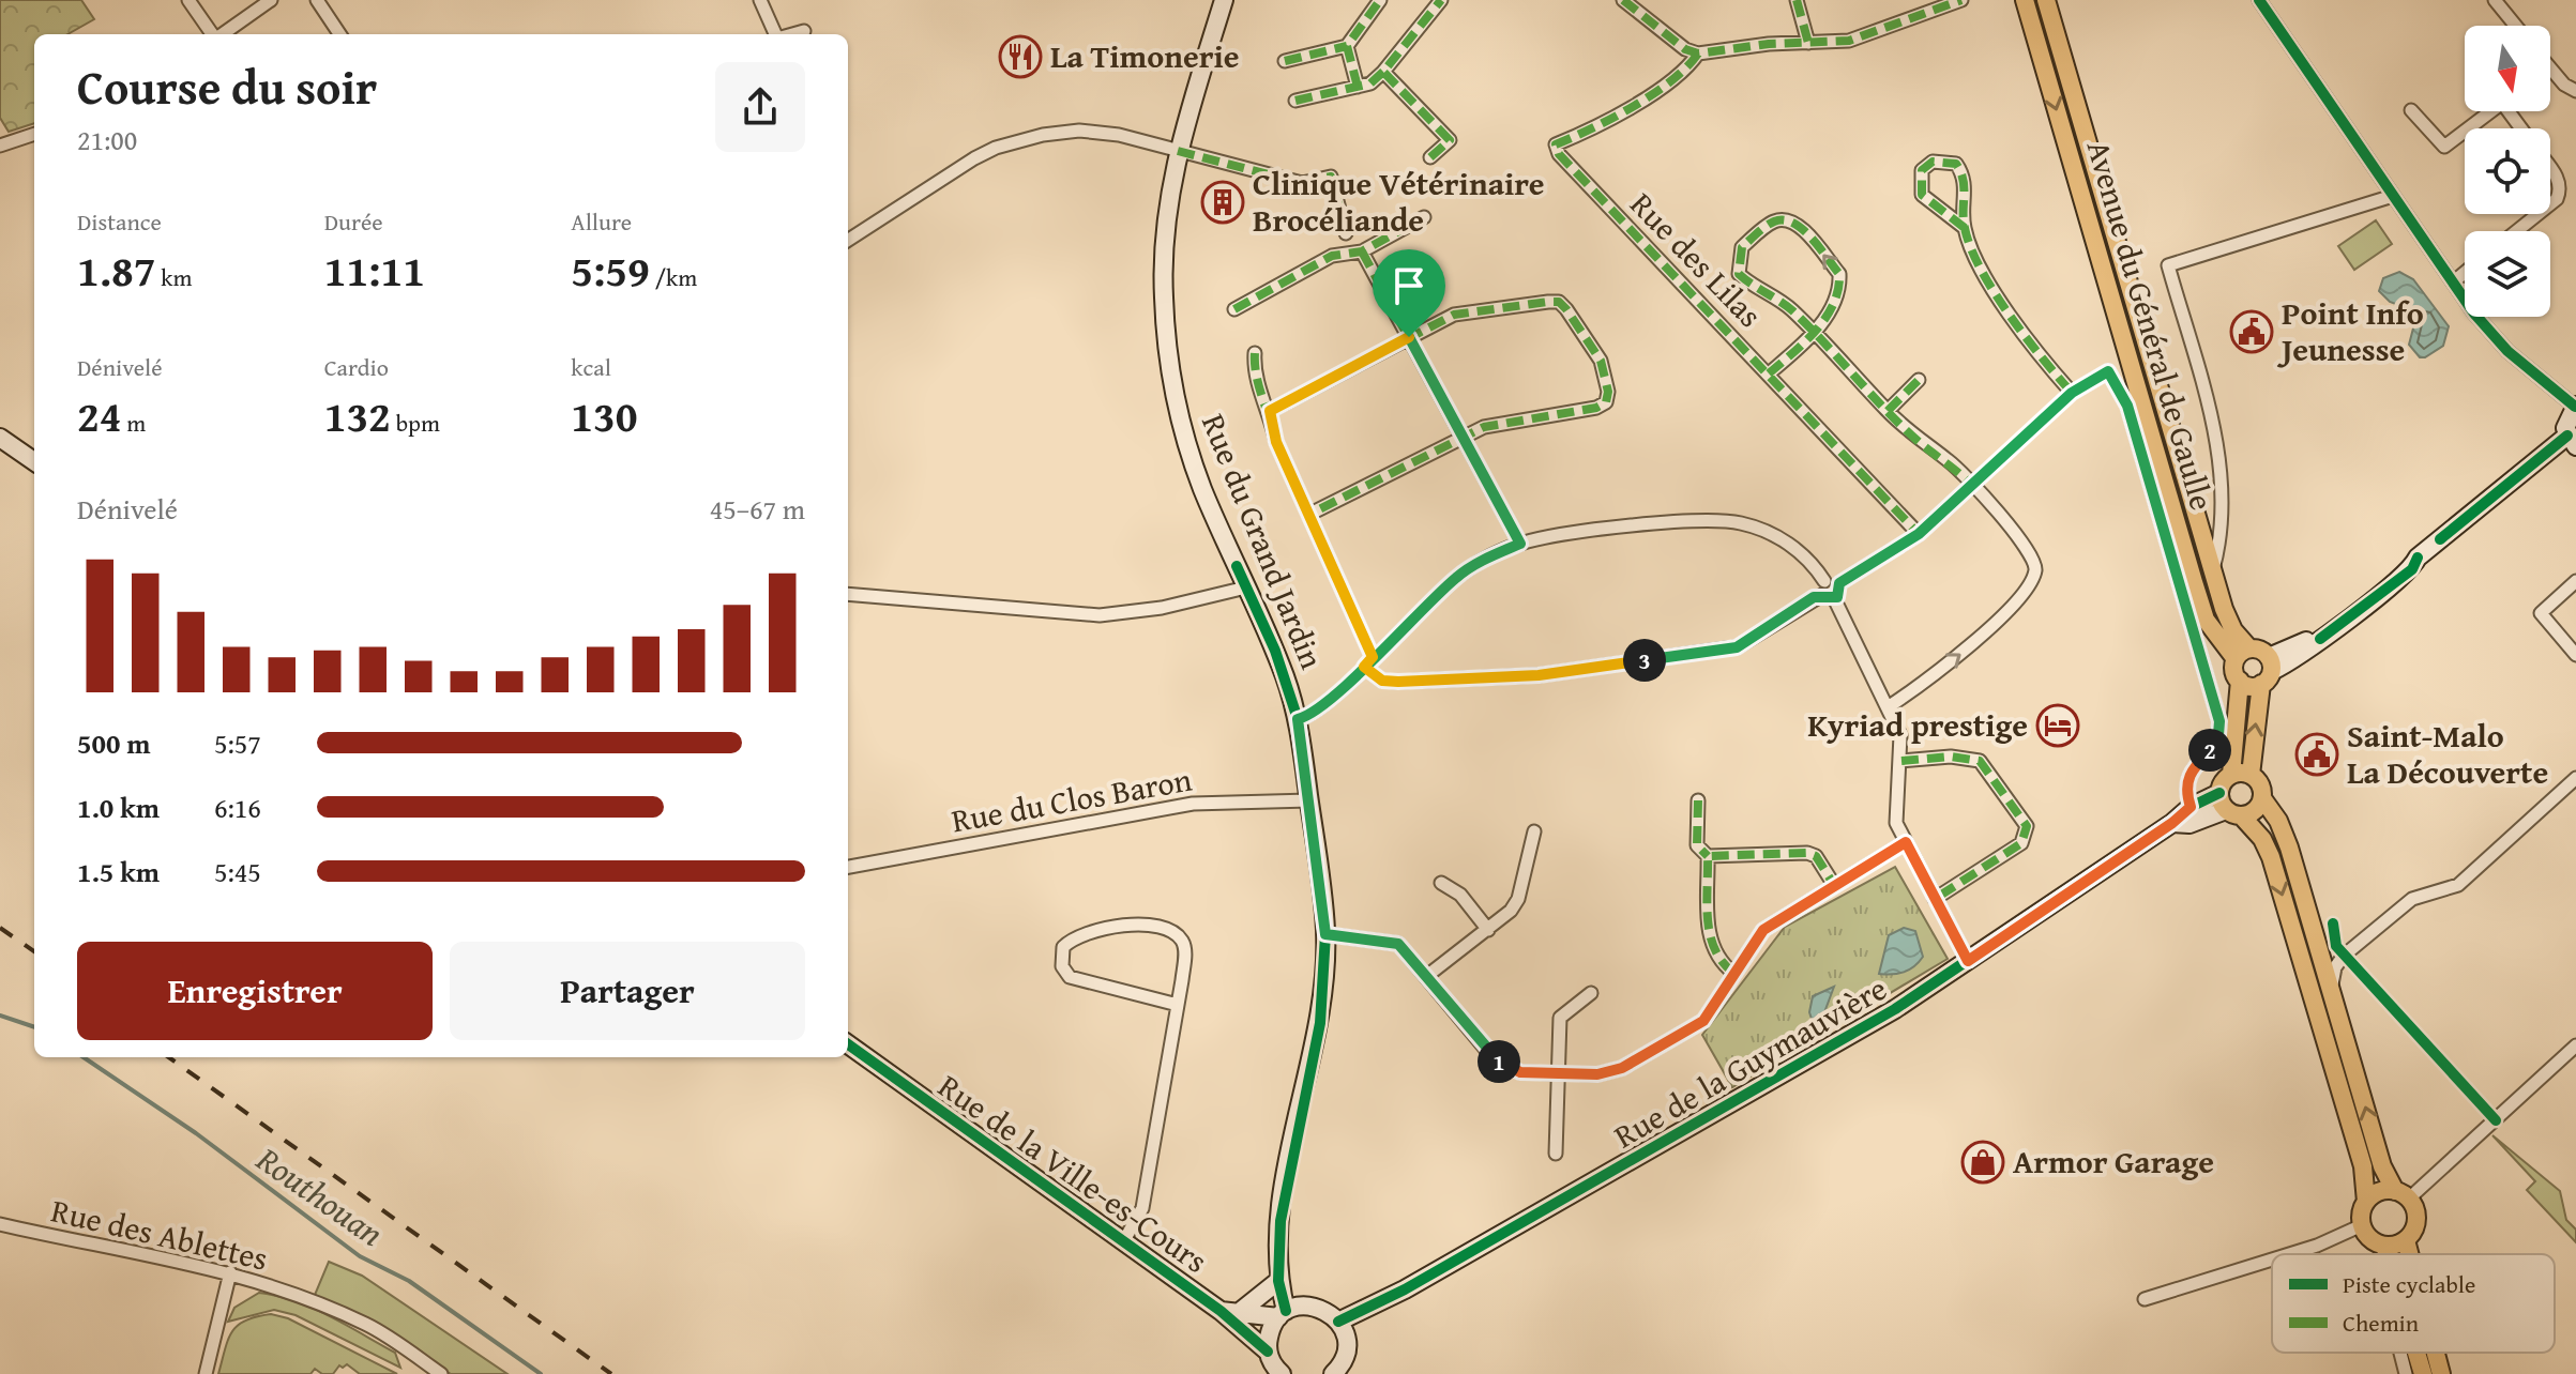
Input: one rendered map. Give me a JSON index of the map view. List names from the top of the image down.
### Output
{
  "streets": {
    "main road": ["Avenue du Général de Gaulle"],
    "street": [
      "Rue des Lilas",
      "Rue du Grand Jardin",
      "Rue du Clos Baron",
      "Rue de la Guymauvière",
      "Rue de la Ville-es-Cours",
      "Rue des Ablettes"
    ]
  },
  "crossings": [
    ["Rue du Grand Jardin", "Rue du Clos Baron"],
    ["Rue du Grand Jardin", "Rue de la Ville-es-Cours"],
    ["Rue de la Guymauvière", "Rue de la Ville-es-Cours"]
  ],
  "water": ["Routhouan"],
  "places": {
    "restaurant": ["La Timonerie"],
    "building": ["Clinique Vétérinaire Brocéliande"],
    "public building": ["Point Info Jeunesse", "Saint-Malo La Découverte"],
    "hotel": ["Kyriad prestige"],
    "shop": ["Armor Garage"]
  },
  "legend": ["Piste cyclable", "Chemin"],
  "north": "bottom",
  "page": {
    "heading": ["Course du soir", "21:00"],
    "stats": [
      ["Distance", "1.87 km"],
      ["Durée", "11:11"],
      ["Allure", "5:59 /km"],
      ["Dénivelé", "24 m"],
      ["Cardio", "132 bpm"],
      ["kcal", "130"]
    ],
    "chart": ["Dénivelé", "45–67 m"],
    "pins": ["3", "2", "1"],
    "list": [
      {
        "name": "500 m",
        "note": "5:57"
      },
      {
        "name": "1.0 km",
        "note": "6:16"
      },
      {
        "name": "1.5 km",
        "note": "5:45"
      }
    ],
    "buttons": ["Enregistrer", "Partager"]
  }
}
